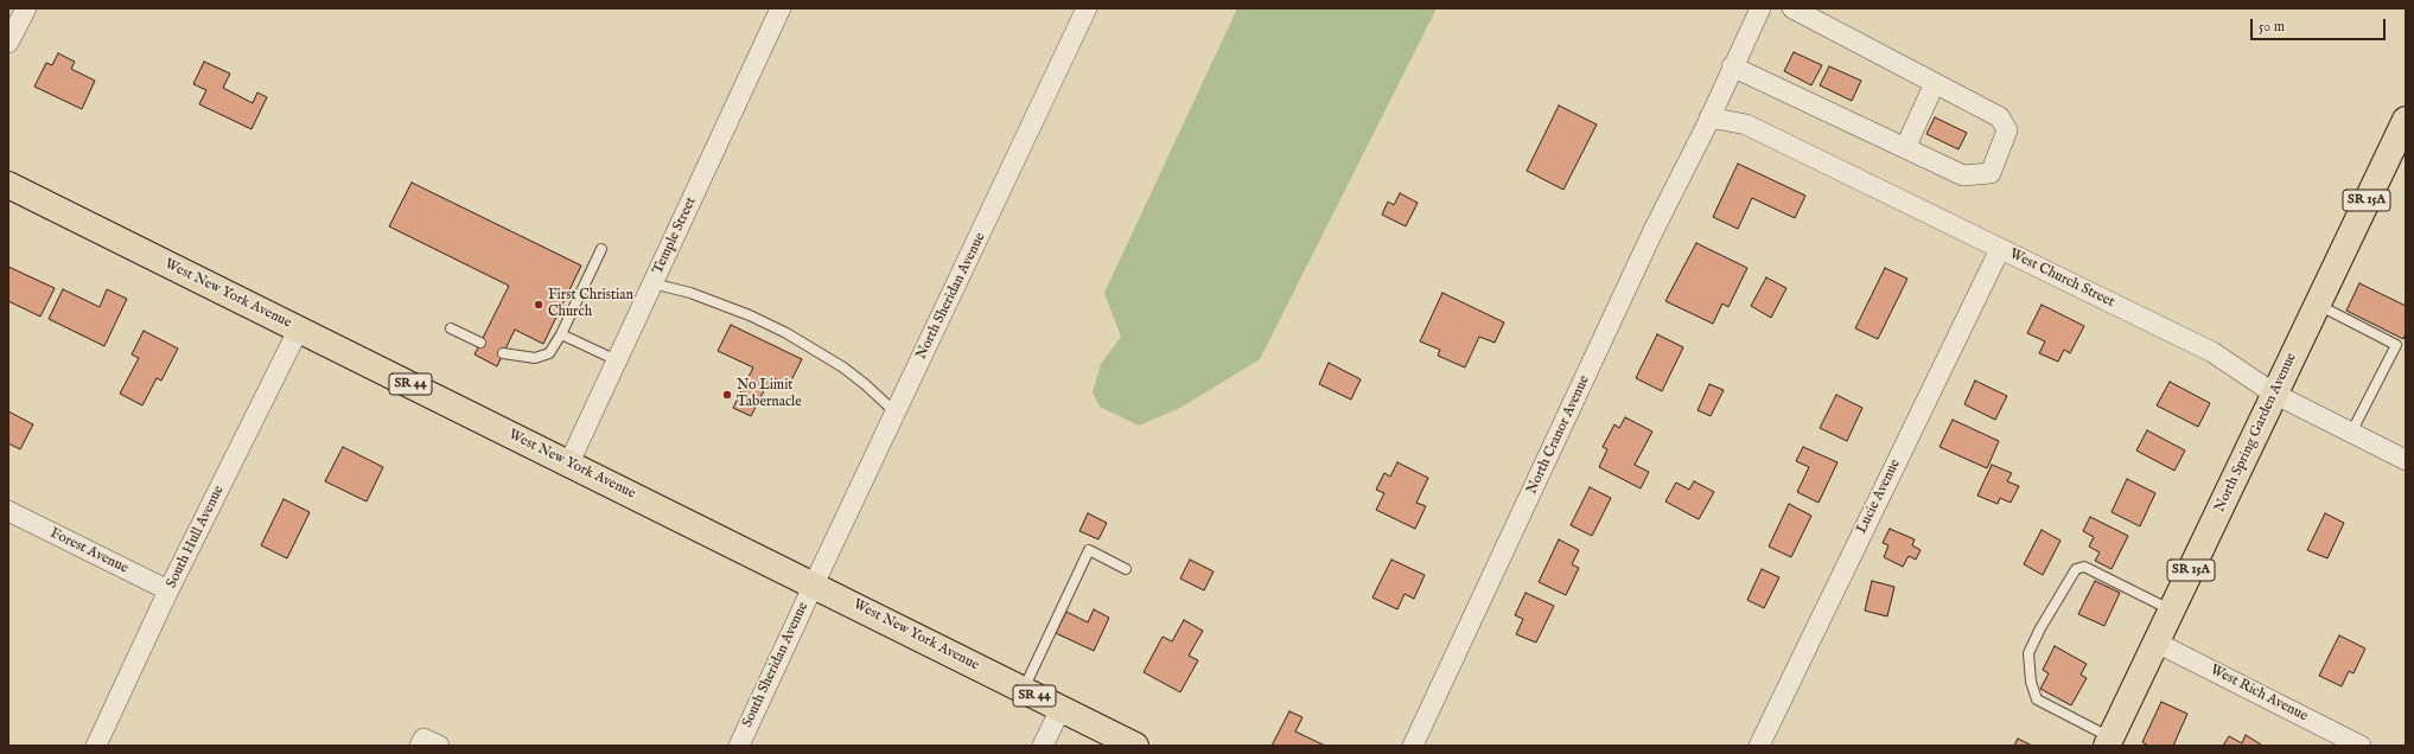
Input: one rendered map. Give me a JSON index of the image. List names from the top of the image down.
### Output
{
  "streets": {
    "main road": [
      "SR 15A",
      "West New York Avenue",
      "SR 44",
      "North Spring Garden Avenue"
    ],
    "street": [
      "Temple Street",
      "West Church Street",
      "North Sheridan Avenue",
      "North Cranor Avenue",
      "Lucie Avenue",
      "South Hull Avenue",
      "Forest Avenue",
      "South Sheridan Avenue",
      "West Rich Avenue"
    ]
  },
  "crossings": [
    ["Temple Street", "West New York Avenue"],
    ["West Church Street", "North Spring Garden Avenue"],
    ["West Church Street", "North Cranor Avenue"],
    ["West Church Street", "Lucie Avenue"],
    ["West New York Avenue", "North Sheridan Avenue"],
    ["West New York Avenue", "South Hull Avenue"],
    ["West New York Avenue", "South Sheridan Avenue"],
    ["North Sheridan Avenue", "South Sheridan Avenue"],
    ["North Spring Garden Avenue", "West Rich Avenue"],
    ["South Hull Avenue", "Forest Avenue"]
  ],
  "places": ["First Christian Church", "No Limit Tabernacle"],
  "scale_bar": "50 m"
}
